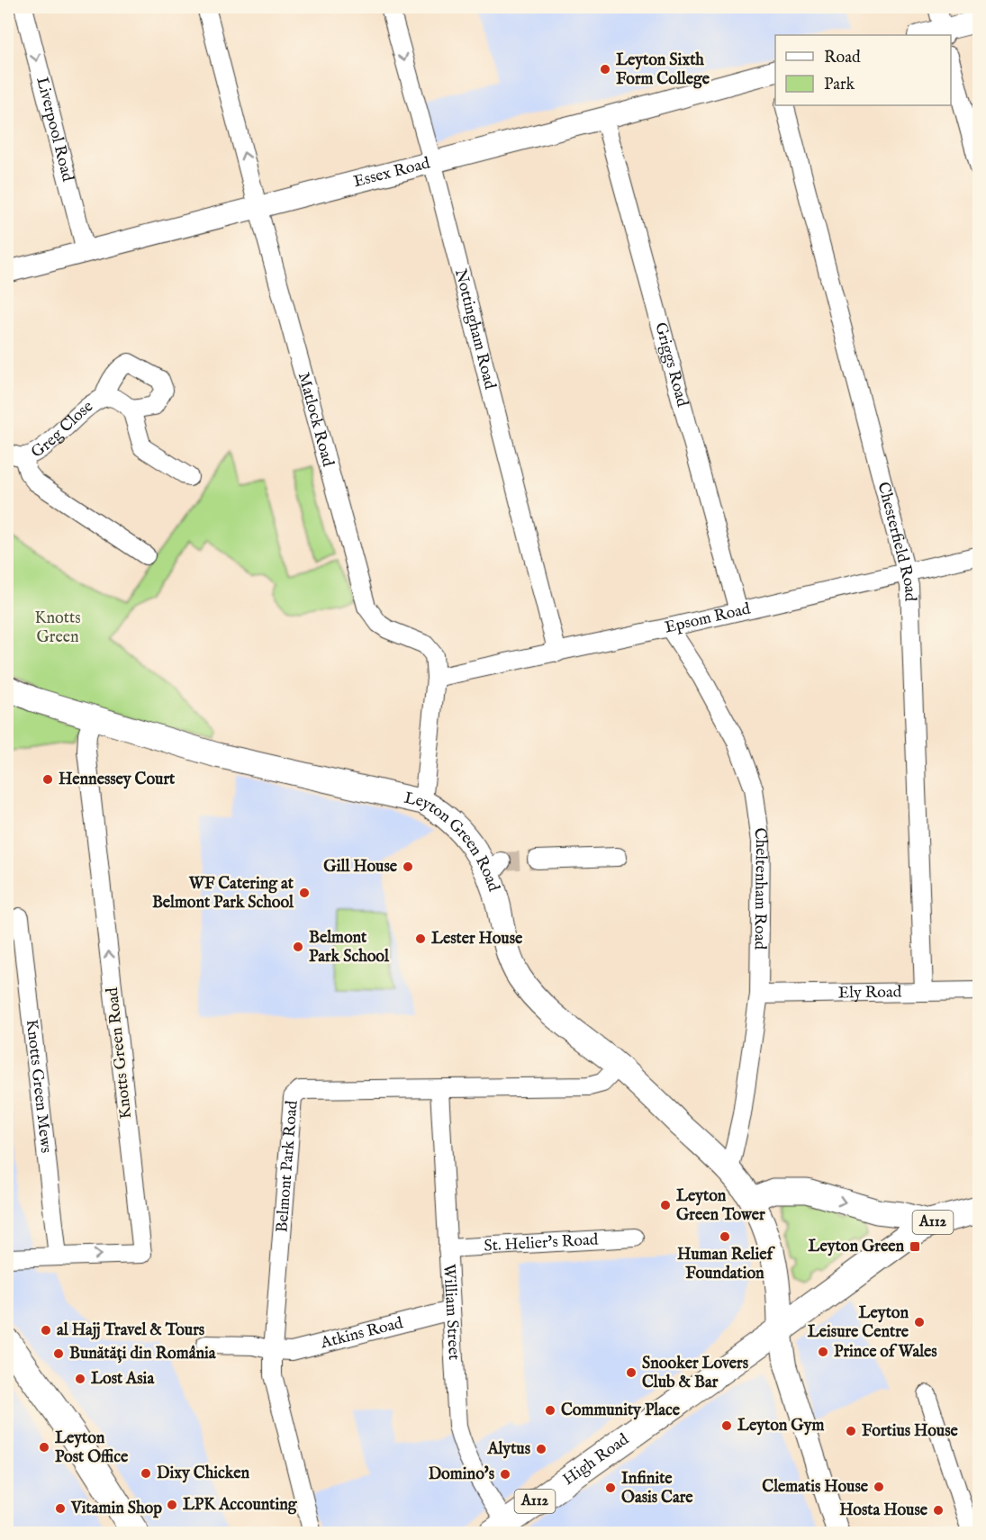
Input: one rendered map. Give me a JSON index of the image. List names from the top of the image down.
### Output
{
  "streets": {
    "main road": ["Leyton Green Road", "A112", "High Road"],
    "street": [
      "Liverpool Road",
      "Essex Road",
      "Nottingham Road",
      "Griggs Road",
      "Matlock Road",
      "Greg Close",
      "Chesterfield Road",
      "Epsom Road",
      "Cheltenham Road",
      "Ely Road",
      "Knotts Green Road",
      "Knotts Green Mews",
      "Belmont Park Road",
      "St. Helier's Road",
      "William Street",
      "Atkins Road"
    ]
  },
  "crossings": [
    ["Liverpool Road", "Essex Road"],
    ["Essex Road", "Nottingham Road"],
    ["Essex Road", "Griggs Road"],
    ["Essex Road", "Matlock Road"],
    ["Nottingham Road", "Epsom Road"],
    ["Griggs Road", "Epsom Road"],
    ["Matlock Road", "Epsom Road"],
    ["Matlock Road", "Leyton Green Road"],
    ["Chesterfield Road", "Epsom Road"],
    ["Chesterfield Road", "Ely Road"],
    ["Epsom Road", "Cheltenham Road"],
    ["Leyton Green Road", "Cheltenham Road"],
    ["Leyton Green Road", "Knotts Green Road"],
    ["Leyton Green Road", "Belmont Park Road"],
    ["Leyton Green Road", "A112"],
    ["Leyton Green Road", "High Road"],
    ["Cheltenham Road", "Ely Road"],
    ["Knotts Green Road", "Knotts Green Mews"],
    ["Belmont Park Road", "William Street"],
    ["Belmont Park Road", "Atkins Road"],
    ["A112", "High Road"],
    ["St. Helier's Road", "William Street"],
    ["William Street", "Atkins Road"],
    ["William Street", "High Road"]
  ],
  "one_way": ["Liverpool Road", "Knotts Green Road"],
  "parks": ["Knotts Green"],
  "places": {
    "other": [
      "Leyton Sixth Form College",
      "Hennessey Court",
      "Gill House",
      "WF Catering at Belmont Park School",
      "Lester House",
      "Belmont Park School",
      "Leyton Green Tower",
      "Human Relief Foundation",
      "Leyton Leisure Centre",
      "al Hajj Travel & Tours",
      "Prince of Wales",
      "Bunătăți din România",
      "Snooker Lovers Club & Bar",
      "Lost Asia",
      "Community Place",
      "Leyton Gym",
      "Fortius House",
      "Leyton Post Office",
      "Alytus",
      "Dixy Chicken",
      "Domino's",
      "Clematis House",
      "Infinite Oasis Care",
      "LPK Accounting",
      "Vitamin Shop",
      "Hosta House"
    ],
    "transit": ["Leyton Green"]
  },
  "legend": ["Road", "Park"]
}
